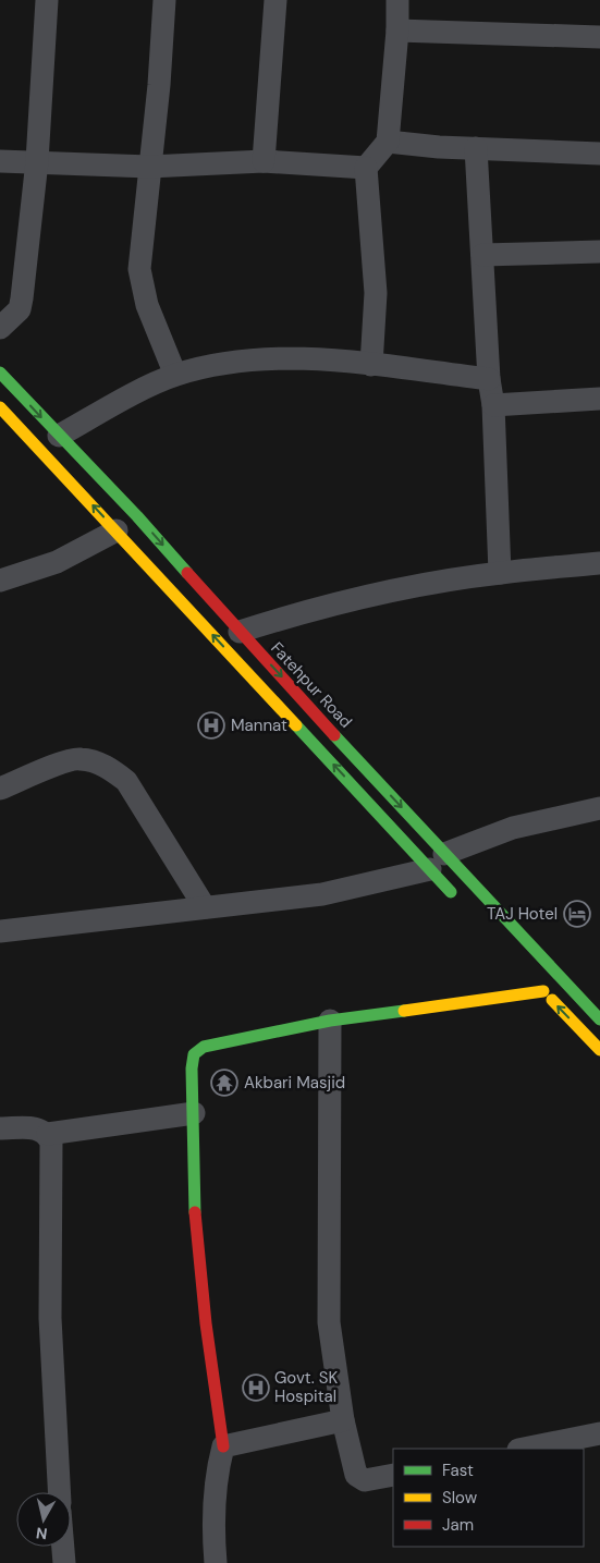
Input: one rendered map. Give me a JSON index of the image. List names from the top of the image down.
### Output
{
  "streets": {
    "street": ["Fatehpur Road"]
  },
  "places": {
    "hospital": ["Mannat", "Govt. SK Hospital"],
    "hotel": ["TAJ Hotel"],
    "temple": ["Akbari Masjid"]
  },
  "legend": ["Fast", "Slow", "Jam"],
  "north": "bottom"
}
